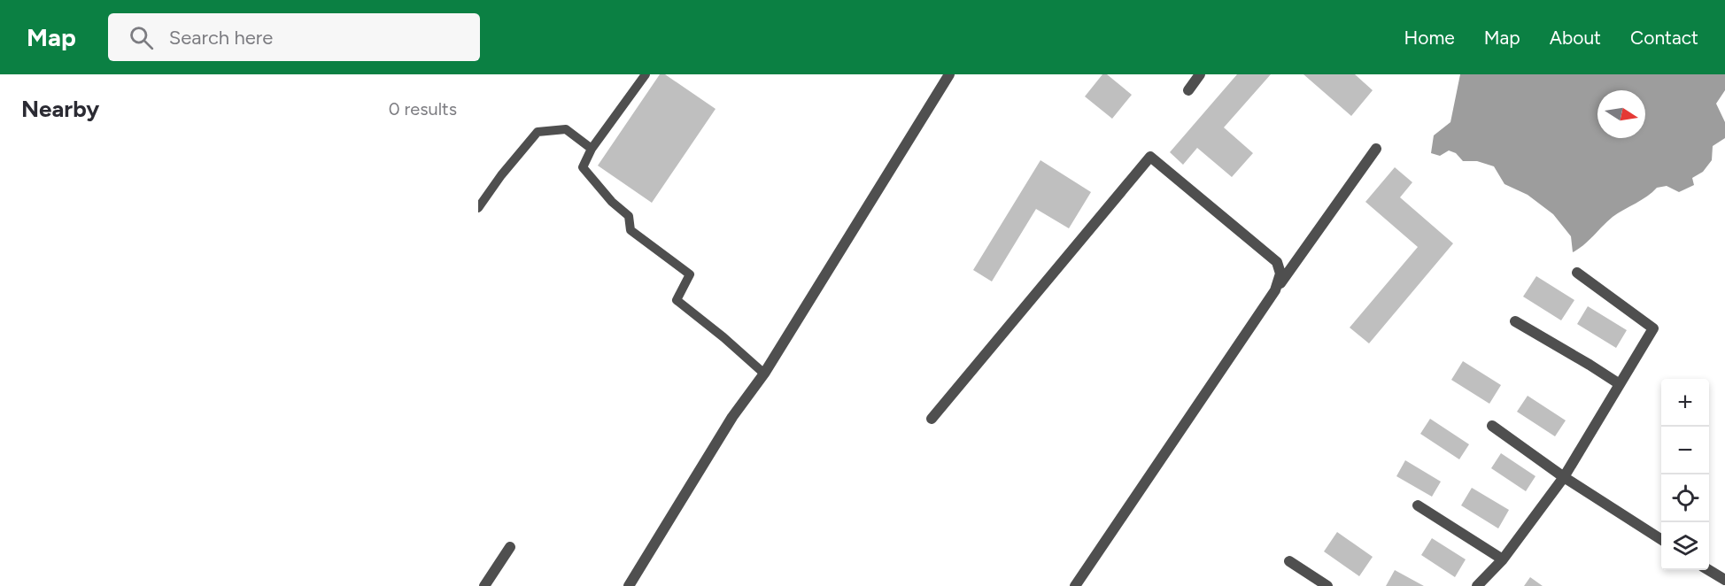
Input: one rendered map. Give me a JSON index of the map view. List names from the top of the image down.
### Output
{
  "north": "right",
  "page": {
    "header": "Map",
    "search": "Search here",
    "nav": [
      "Home",
      "Map",
      "About",
      "Contact"
    ],
    "heading": ["Nearby", "0 results"],
    "map_buttons": ["+", "−"]
  }
}
